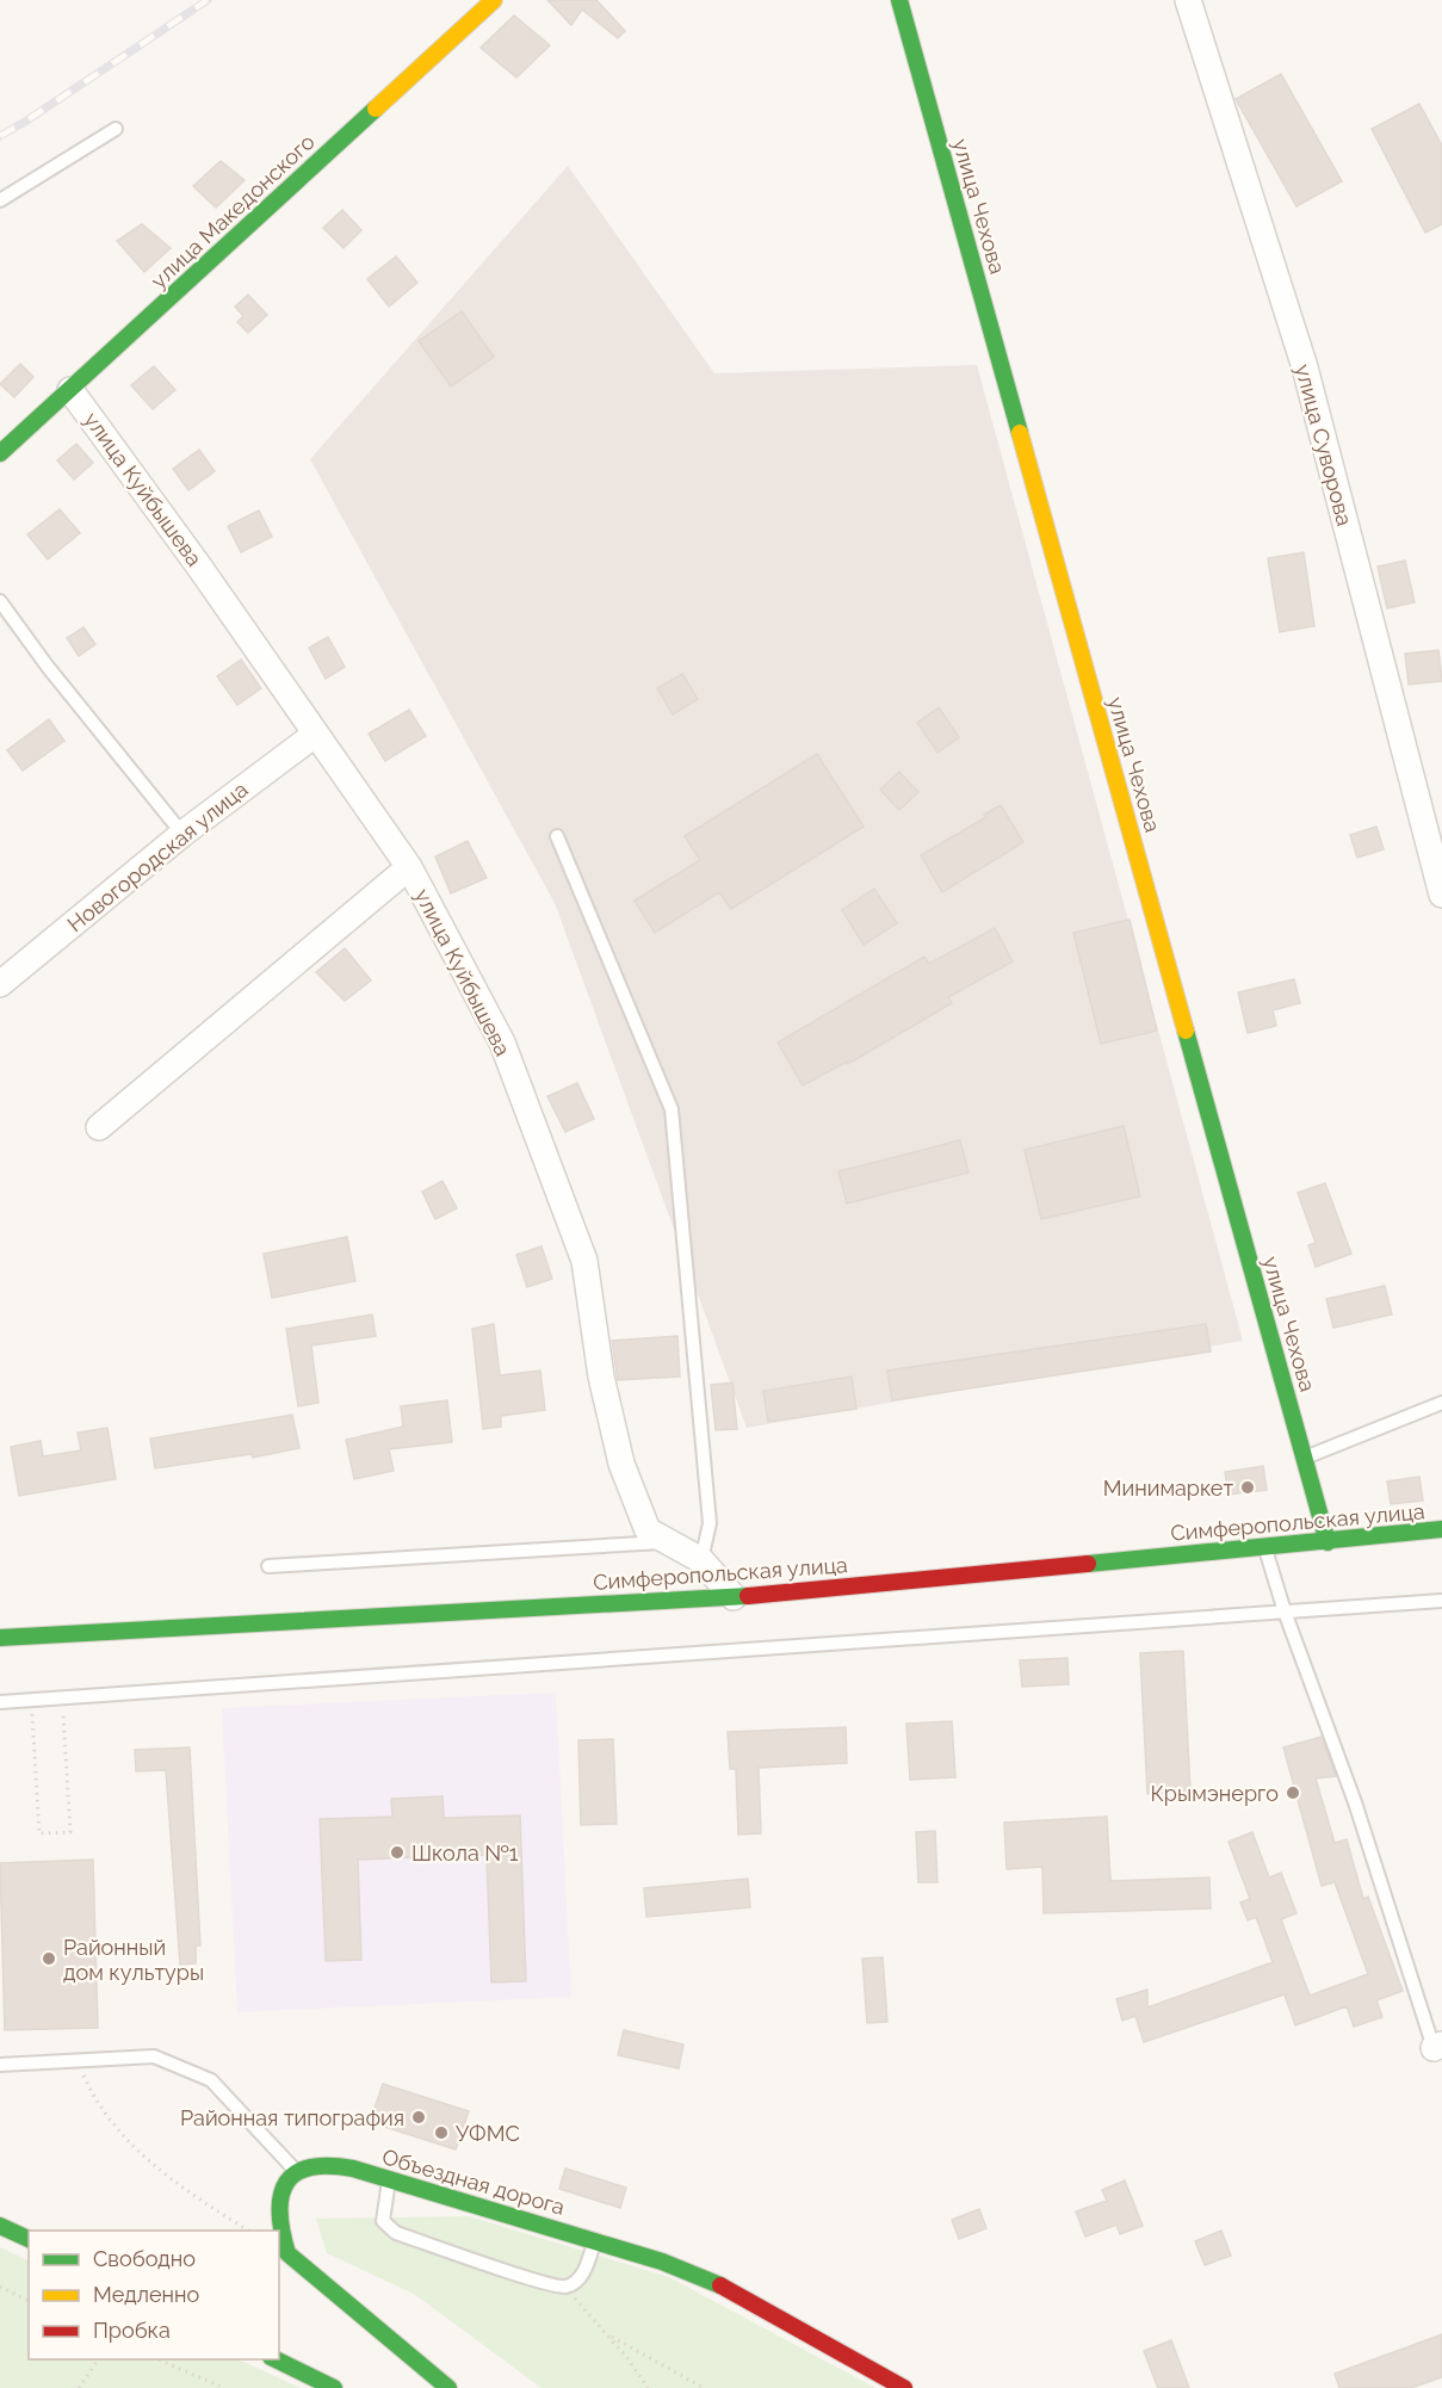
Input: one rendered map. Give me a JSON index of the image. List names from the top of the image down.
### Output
{
  "streets": {
    "main road": [
      "улица Чехова",
      "улица Македонского",
      "Симферопольская улица",
      "Объездная дорога"
    ],
    "street": ["улица Суворова", "улица Куйбышева", "Новогородская улица"]
  },
  "crossings": [
    ["улица Чехова", "Симферопольская улица"],
    ["улица Македонского", "улица Куйбышева"],
    ["улица Куйбышева", "Новогородская улица"],
    ["улица Куйбышева", "Симферопольская улица"]
  ],
  "places": [
    "Минимаркет",
    "Крымэнерго",
    "Школа №1",
    "Районный дом культуры",
    "Районная типография",
    "УФМС"
  ],
  "legend": ["Свободно", "Медленно", "Пробка"]
}
